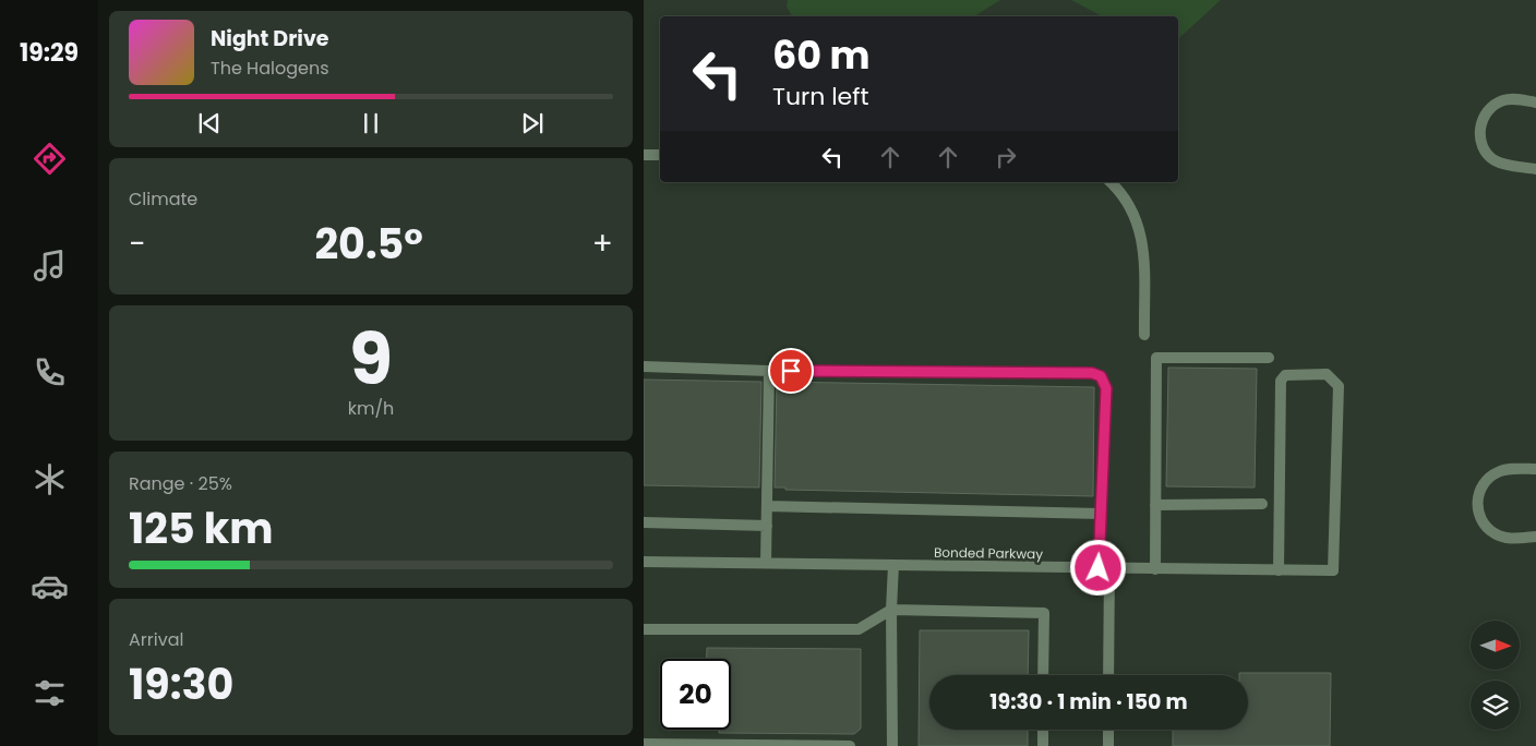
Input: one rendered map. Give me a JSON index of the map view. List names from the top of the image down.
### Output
{
  "streets": {
    "street": ["Bonded Parkway"]
  },
  "north": "right",
  "page": {
    "tabs": "19:29",
    "turn": ["60 m", "Turn left"],
    "song": ["Night Drive", "The Halogens"],
    "tile": [
      "Climate",
      ["9", "km/h"],
      ["Range · 25%", "125 km"],
      ["Arrival", "19:30"]
    ],
    "heat": ["−", "20.5°", "+"],
    "limit": "20",
    "trip": "19:30 · 1 min · 150 m"
  }
}
